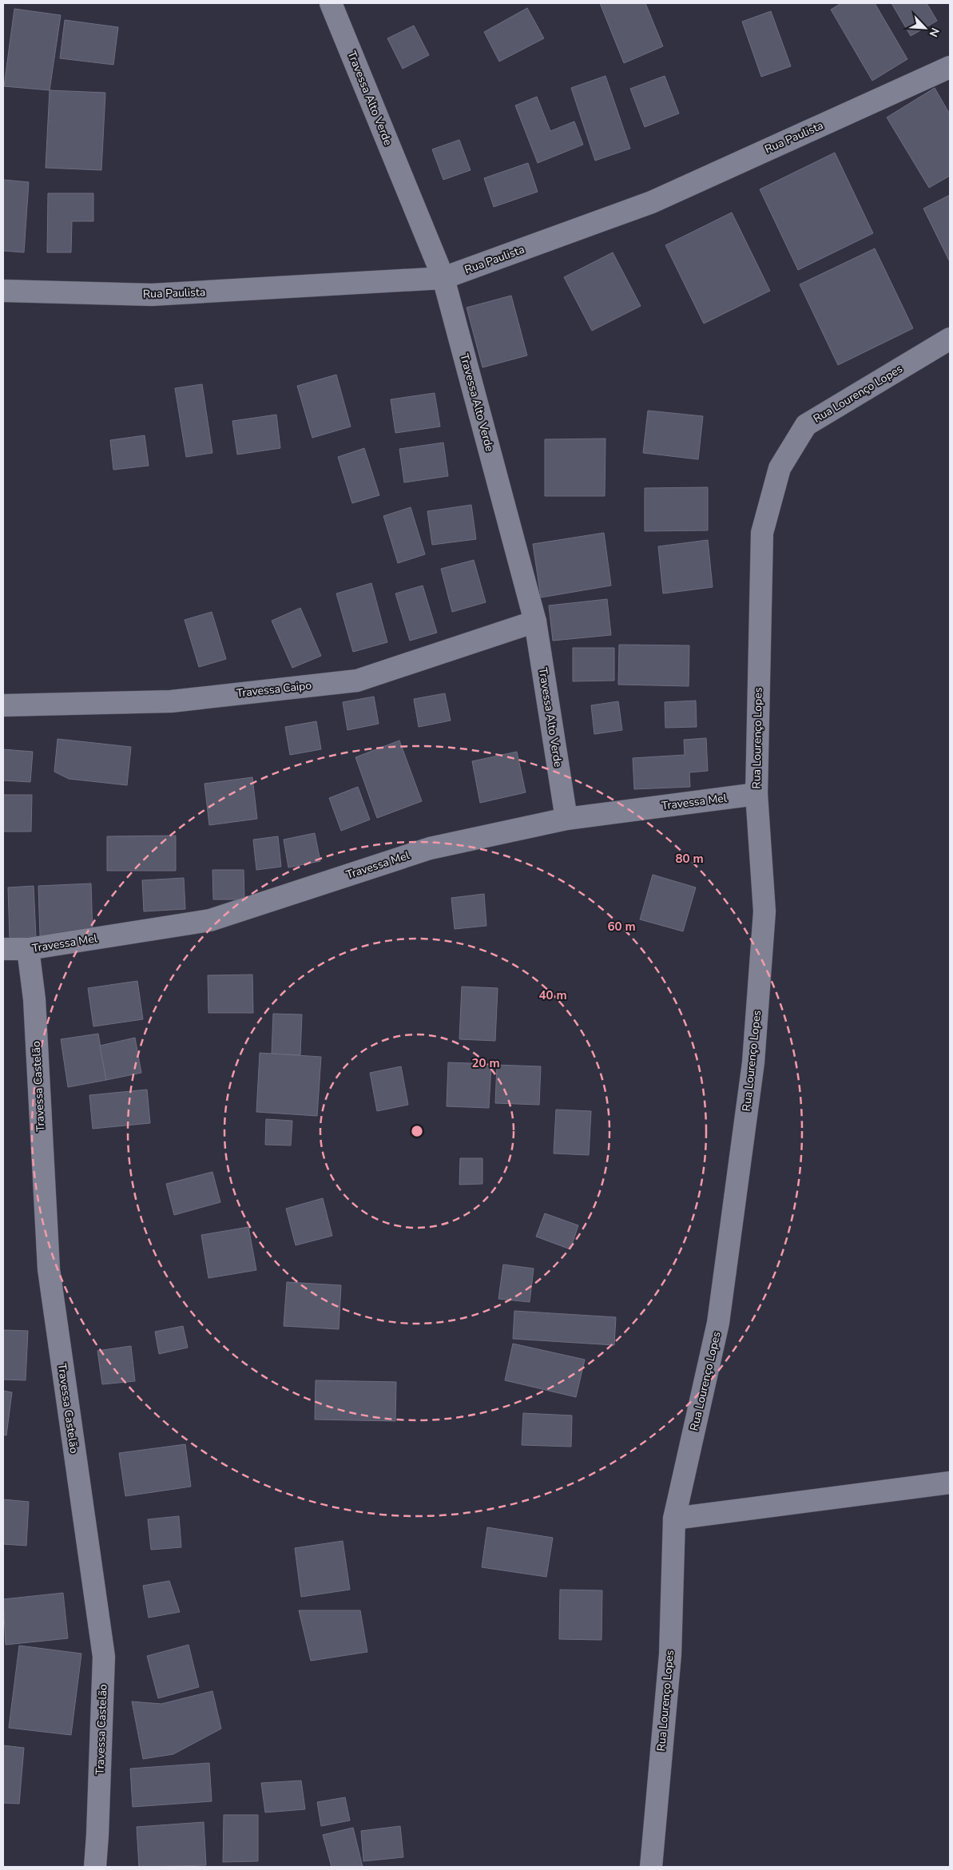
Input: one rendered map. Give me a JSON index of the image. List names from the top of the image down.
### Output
{
  "streets": {
    "street": [
      "Travessa Alto Verde",
      "Rua Paulista",
      "Rua Lourenço Lopes",
      "Travessa Caipo",
      "Travessa Mel",
      "Travessa Castelão"
    ]
  },
  "crossings": [
    ["Travessa Alto Verde", "Rua Paulista"],
    ["Travessa Alto Verde", "Travessa Caipo"],
    ["Travessa Alto Verde", "Travessa Mel"],
    ["Rua Lourenço Lopes", "Travessa Mel"],
    ["Travessa Mel", "Travessa Castelão"]
  ],
  "north": "bottom right",
  "rings": [
    "80 m",
    "60 m",
    "40 m",
    "20 m"
  ]
}
